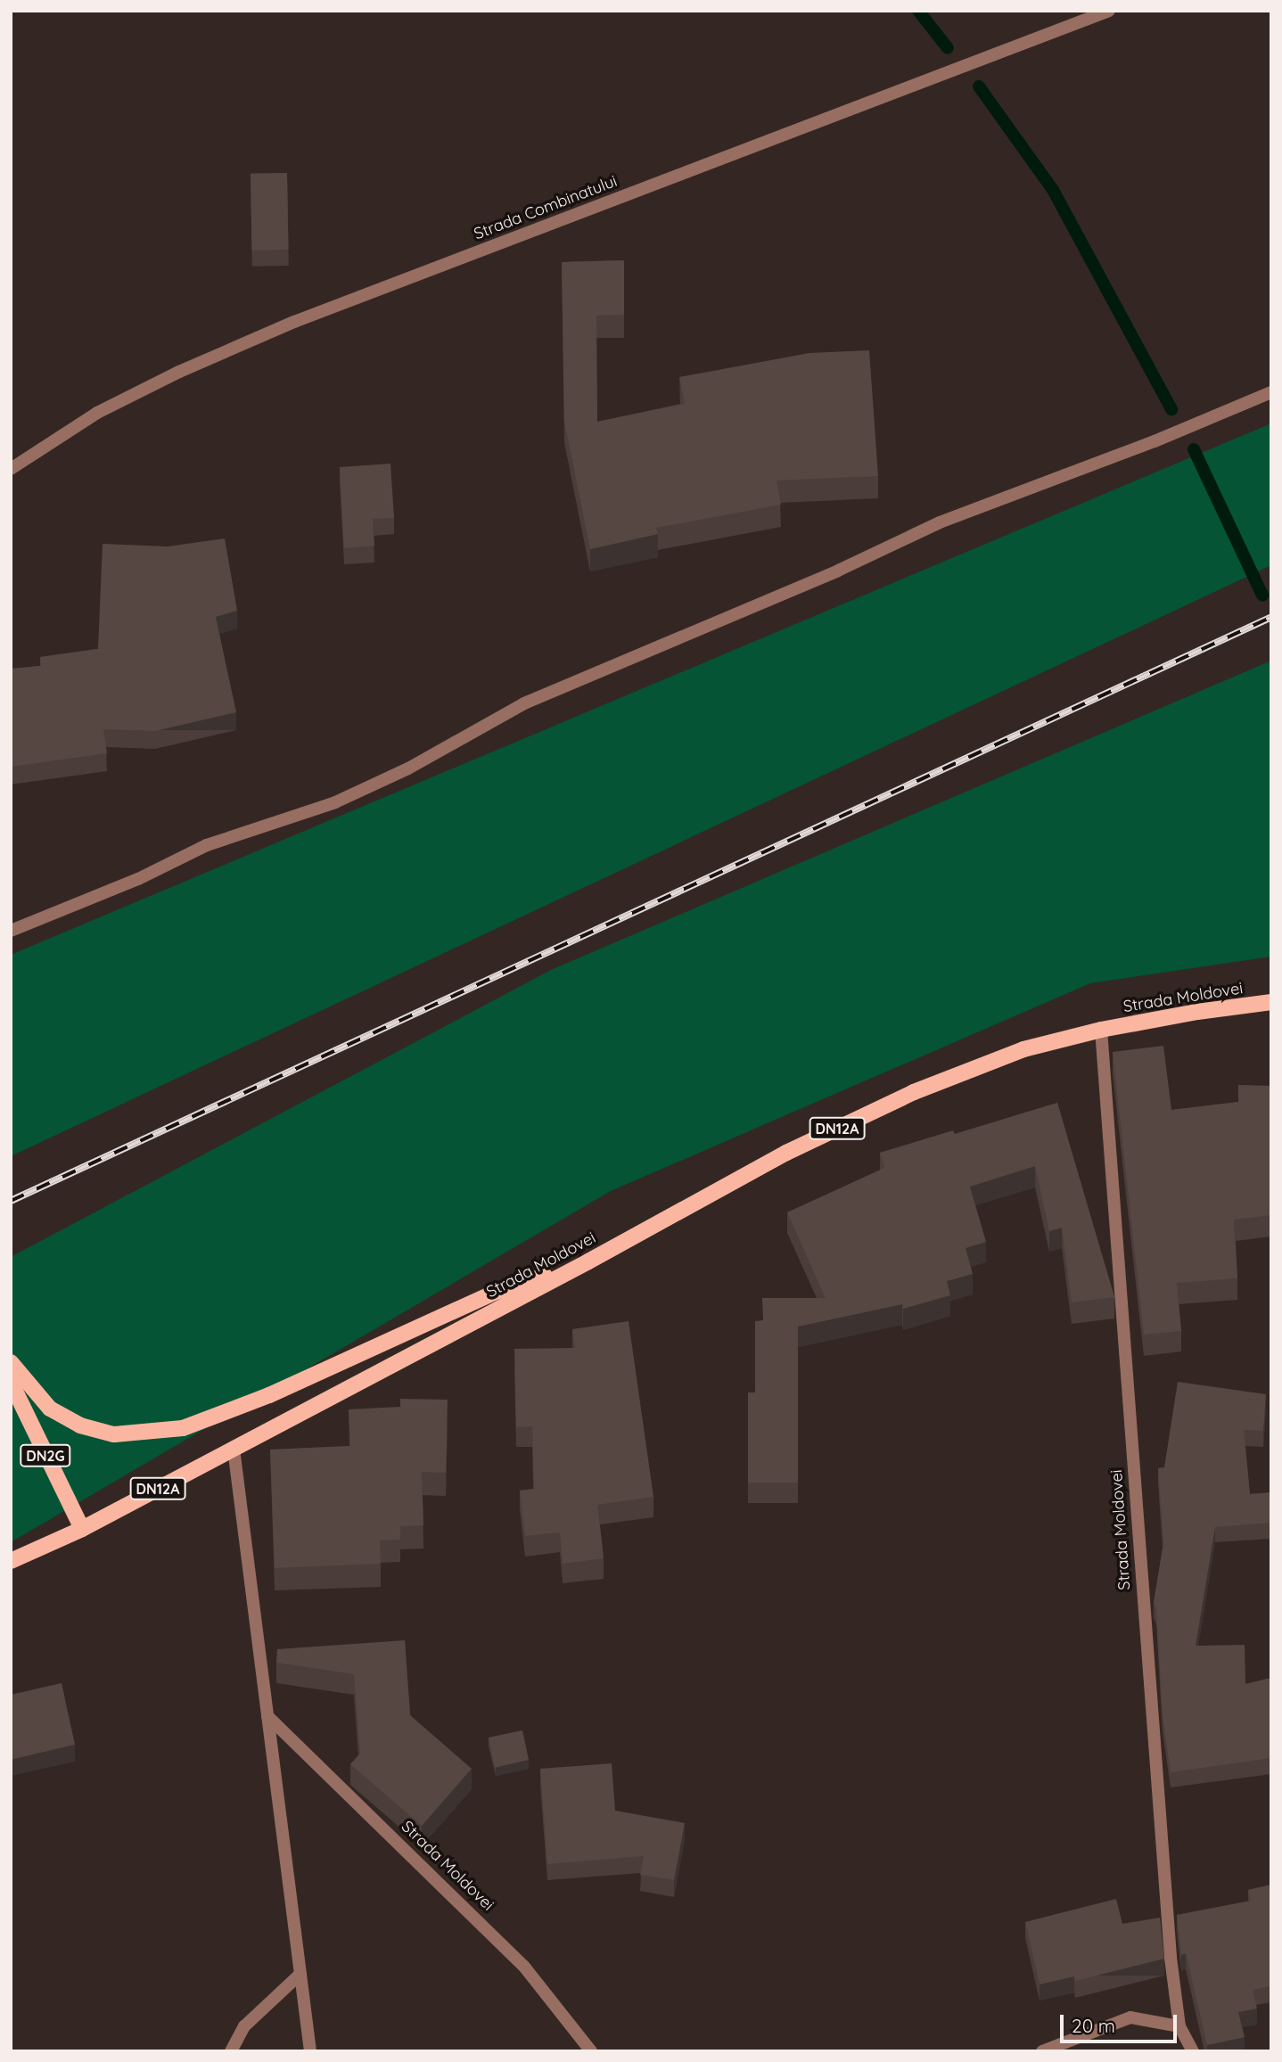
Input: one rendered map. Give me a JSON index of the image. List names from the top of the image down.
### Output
{
  "streets": {
    "main road": ["Strada Moldovei", "DN12A", "DN2G"],
    "street": ["Strada Combinatului"]
  },
  "crossings": [
    ["Strada Moldovei", "DN2G"]
  ],
  "scale_bar": "20 m"
}
